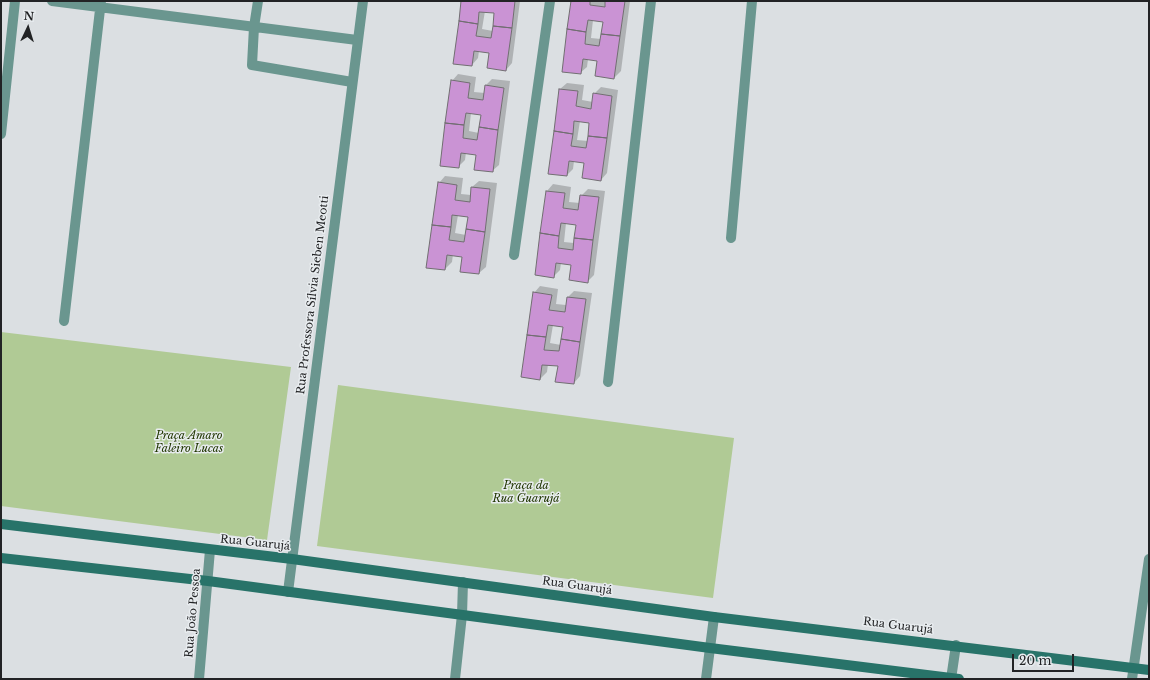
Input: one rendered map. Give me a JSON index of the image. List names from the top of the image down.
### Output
{
  "streets": {
    "street": ["Rua Professora Sílvia Sieben Meotti", "Rua Guarujá", "Rua João Pessoa"]
  },
  "crossings": [
    ["Rua Professora Sílvia Sieben Meotti", "Rua Guarujá"],
    ["Rua Guarujá", "Rua João Pessoa"]
  ],
  "parks": ["Praça Amaro Faleiro Lucas", "Praça da Rua Guarujá"],
  "scale_bar": "20 m",
  "north": "top"
}
